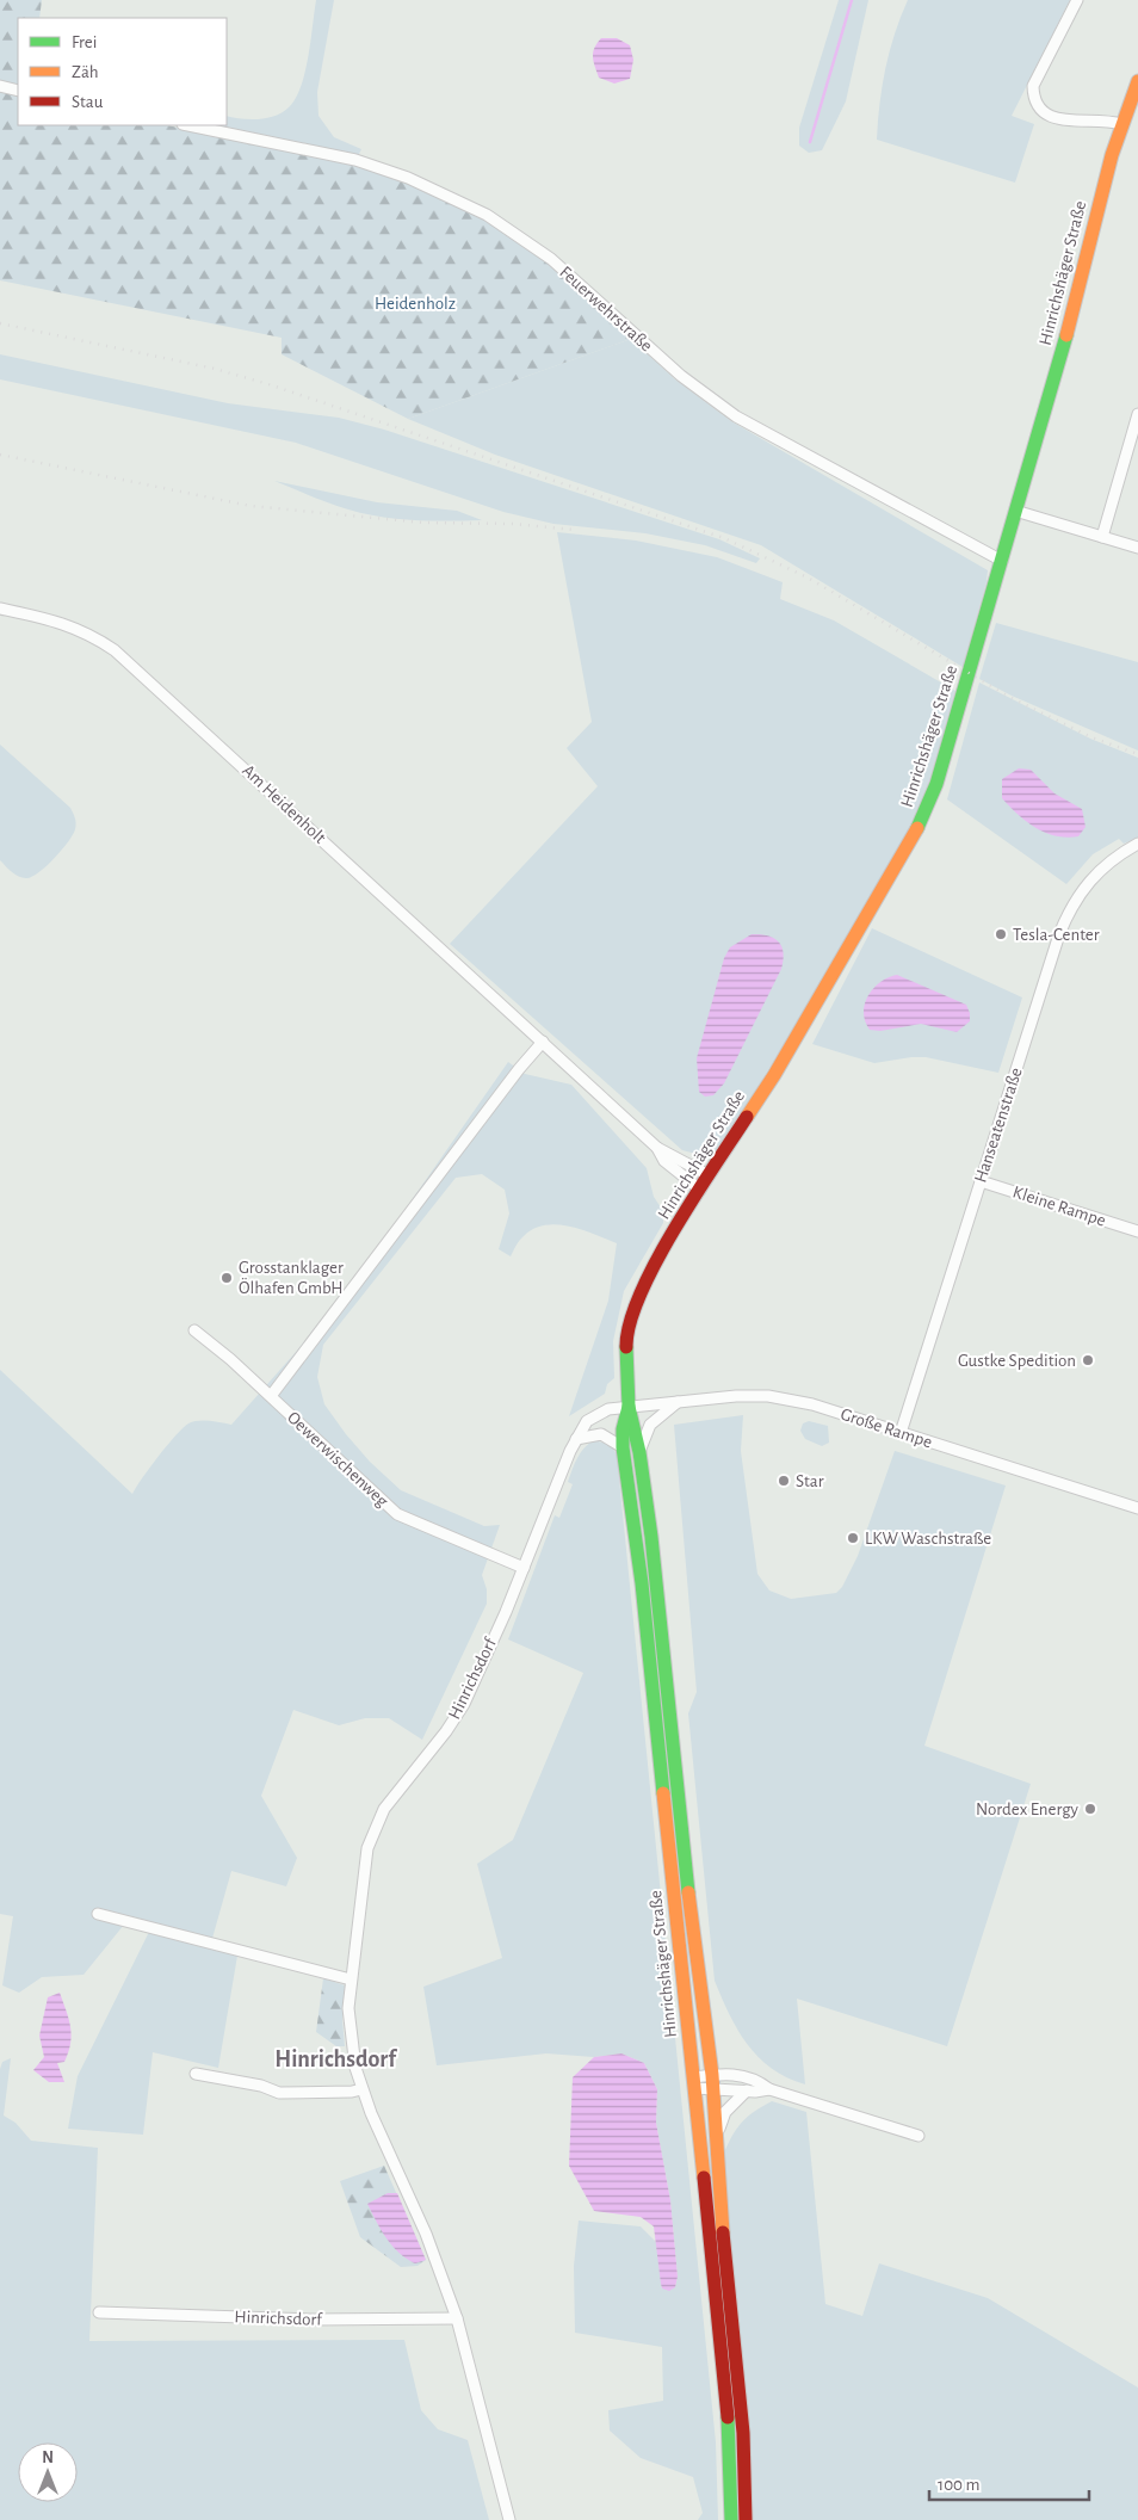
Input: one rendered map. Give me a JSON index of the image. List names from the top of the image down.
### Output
{
  "streets": {
    "main road": ["Hinrichshäger Straße"],
    "street": [
      "Feuerwehrstraße",
      "Am Heidenholt",
      "Hanseatenstraße",
      "Kleine Rampe",
      "Große Rampe",
      "Oewerwischenweg",
      "Hinrichsdorf"
    ]
  },
  "crossings": [
    ["Hinrichshäger Straße", "Feuerwehrstraße"],
    ["Hinrichshäger Straße", "Am Heidenholt"],
    ["Hinrichshäger Straße", "Große Rampe"],
    ["Hinrichshäger Straße", "Hinrichsdorf"],
    ["Hanseatenstraße", "Kleine Rampe"],
    ["Hanseatenstraße", "Große Rampe"],
    ["Große Rampe", "Hinrichsdorf"],
    ["Oewerwischenweg", "Hinrichsdorf"]
  ],
  "districts": ["Hinrichsdorf"],
  "parks": ["Heidenholz"],
  "places": [
    "Tesla-Center",
    "Grosstanklager Ölhafen GmbH",
    "Gustke Spedition",
    "Star",
    "LKW Waschstraße",
    "Nordex Energy"
  ],
  "legend": ["Frei", "Zäh", "Stau"],
  "scale_bar": "100 m",
  "north": "top"
}
